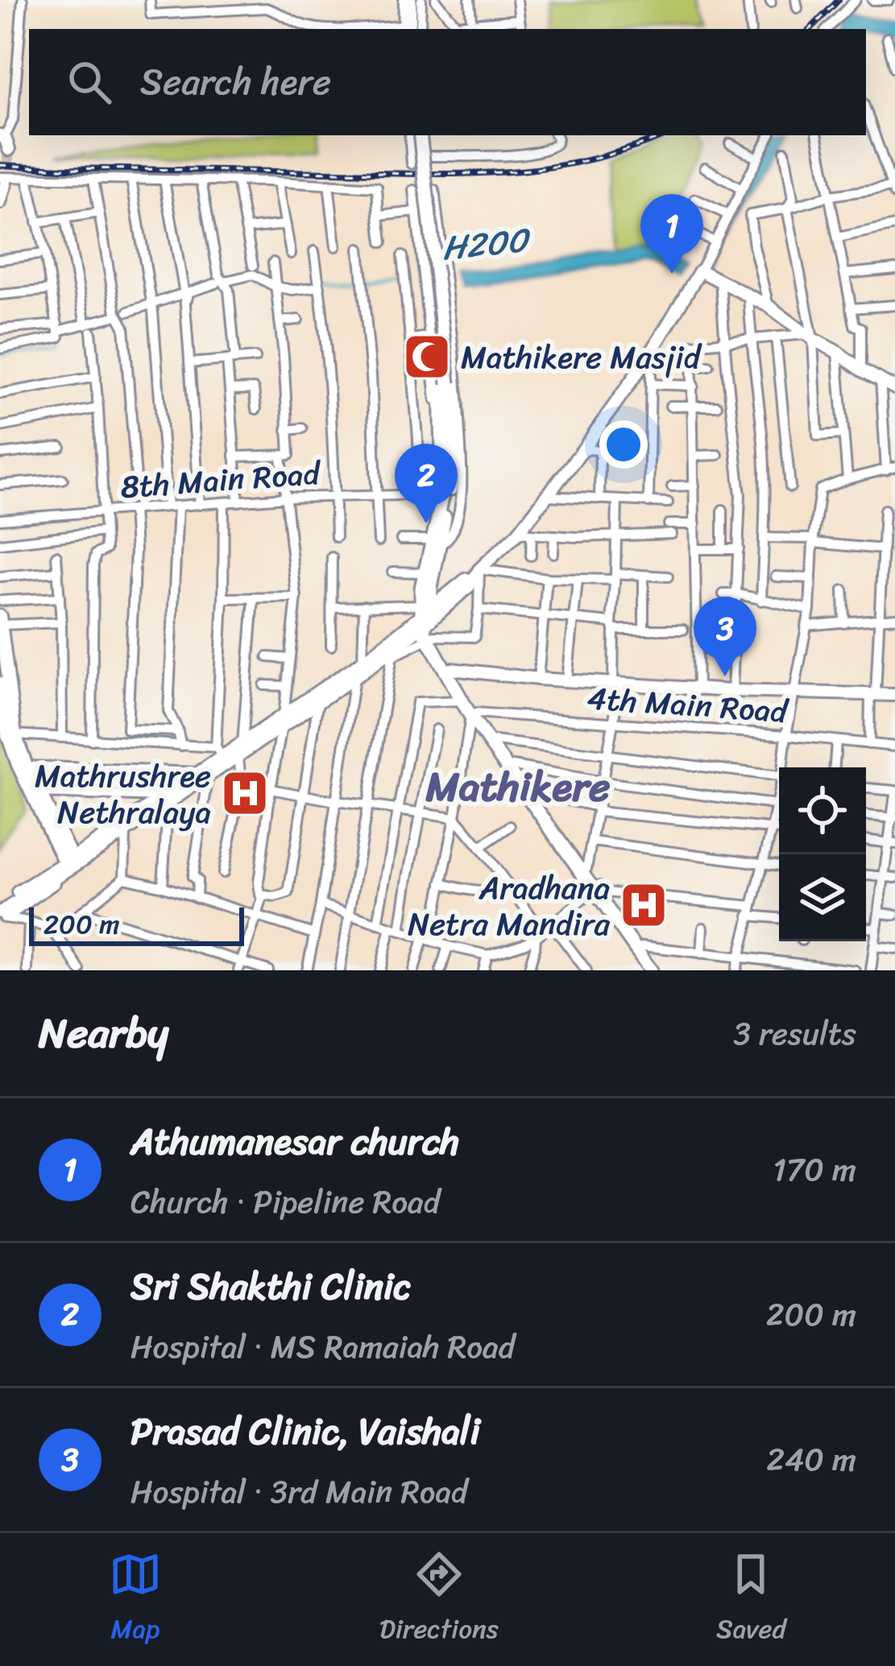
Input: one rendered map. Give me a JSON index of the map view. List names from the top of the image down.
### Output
{
  "streets": {
    "street": ["8th Main Road", "4th Main Road"]
  },
  "districts": ["Mathikere"],
  "water": ["H200"],
  "places": {
    "mosque": ["Mathikere Masjid"],
    "hospital": ["Mathrushree Nethralaya", "Aradhana Netra Mandira"]
  },
  "scale_bar": "200 m",
  "page": {
    "search": "Search here",
    "pins": ["1", "2", "3"],
    "scale": "200 m",
    "heading": ["Nearby", "3 results"],
    "list": [
      {
        "mark": "1",
        "name": "Athumanesar church",
        "note": "Church · Pipeline Road",
        "value": "170 m"
      },
      {
        "mark": "2",
        "name": "Sri Shakthi Clinic",
        "note": "Hospital · MS Ramaiah Road",
        "value": "200 m"
      },
      {
        "mark": "3",
        "name": "Prasad Clinic, Vaishali",
        "note": "Hospital · 3rd Main Road",
        "value": "240 m"
      }
    ],
    "nav": ["Map", "Directions", "Saved"]
  }
}
